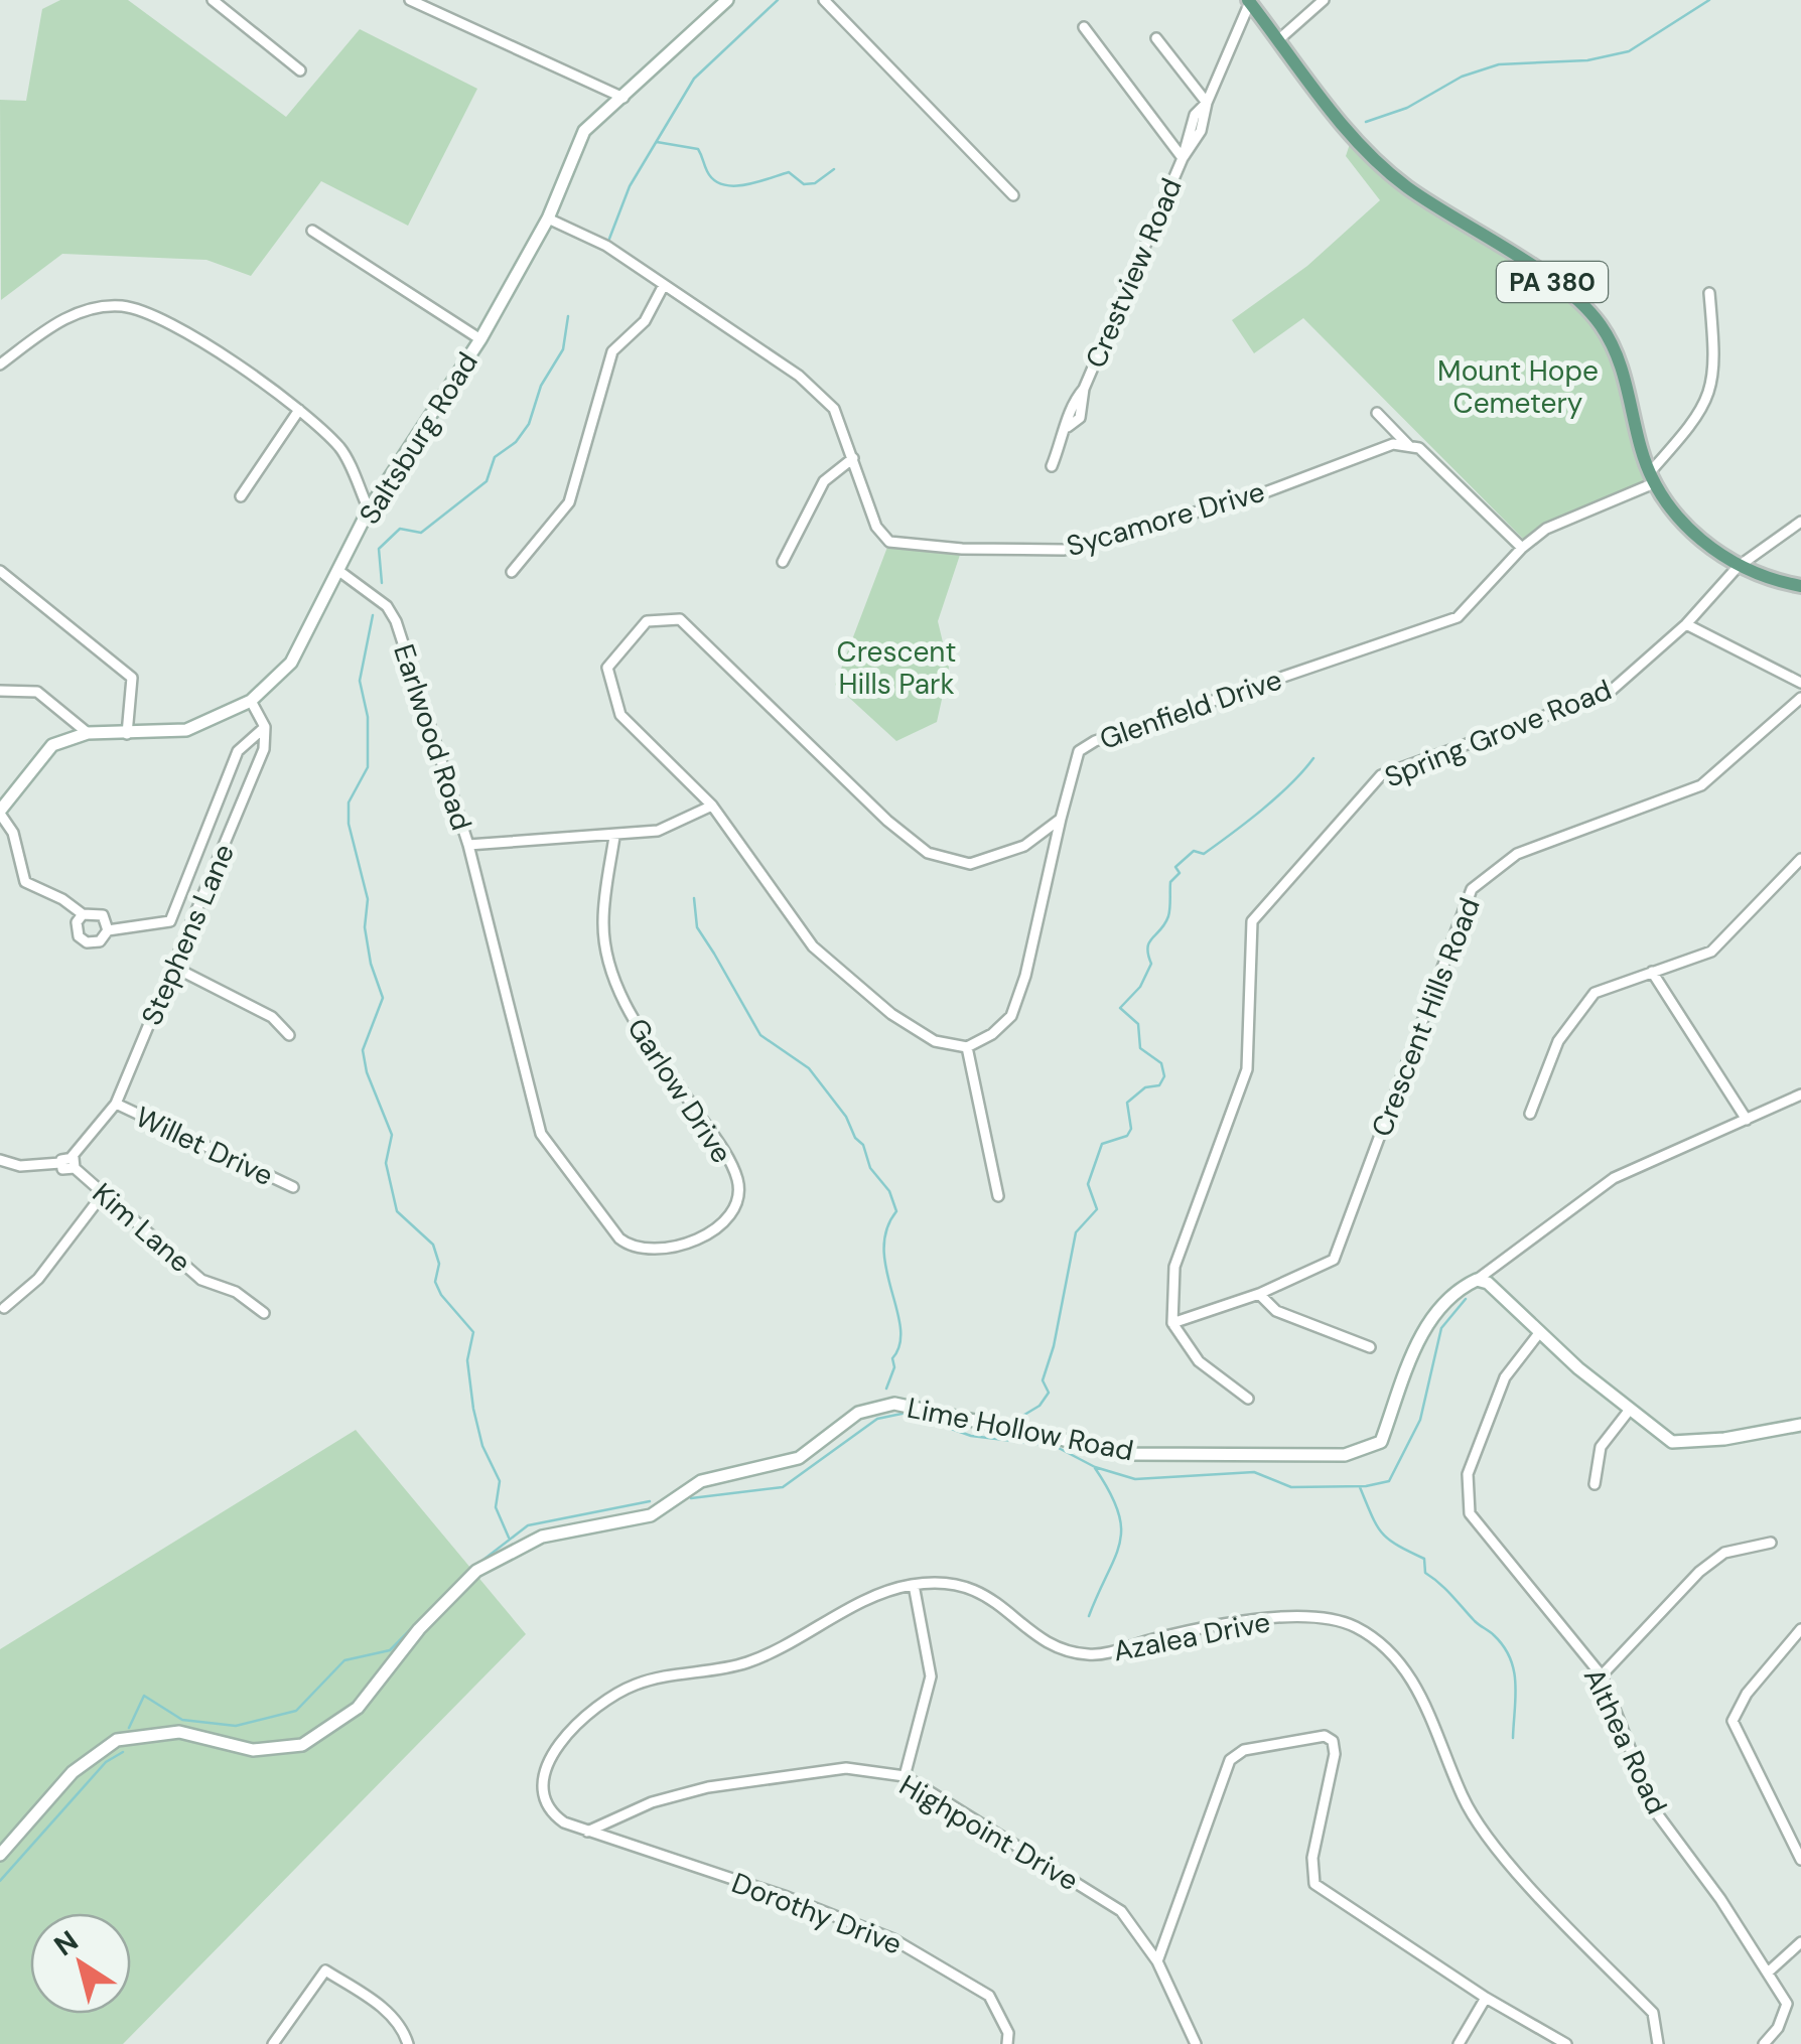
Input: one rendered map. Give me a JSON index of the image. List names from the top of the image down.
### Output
{
  "streets": {
    "main road": ["PA 380"],
    "street": [
      "Crestview Road",
      "Saltsburg Road",
      "Sycamore Drive",
      "Glenfield Drive",
      "Spring Grove Road",
      "Earlwood Road",
      "Stephens Lane",
      "Crescent Hills Road",
      "Garlow Drive",
      "Willet Drive",
      "Kim Lane",
      "Lime Hollow Road",
      "Azalea Drive",
      "Althea Road",
      "Highpoint Drive",
      "Dorothy Drive"
    ]
  },
  "crossings": [
    ["Crestview Road", "PA 380"],
    ["PA 380", "Glenfield Drive"],
    ["PA 380", "Spring Grove Road"],
    ["Saltsburg Road", "Sycamore Drive"],
    ["Saltsburg Road", "Earlwood Road"],
    ["Spring Grove Road", "Crescent Hills Road"],
    ["Earlwood Road", "Garlow Drive"],
    ["Stephens Lane", "Willet Drive"],
    ["Azalea Drive", "Highpoint Drive"],
    ["Azalea Drive", "Dorothy Drive"],
    ["Highpoint Drive", "Dorothy Drive"]
  ],
  "parks": ["Mount Hope Cemetery", "Crescent Hills Park"],
  "north": "top left"
}
